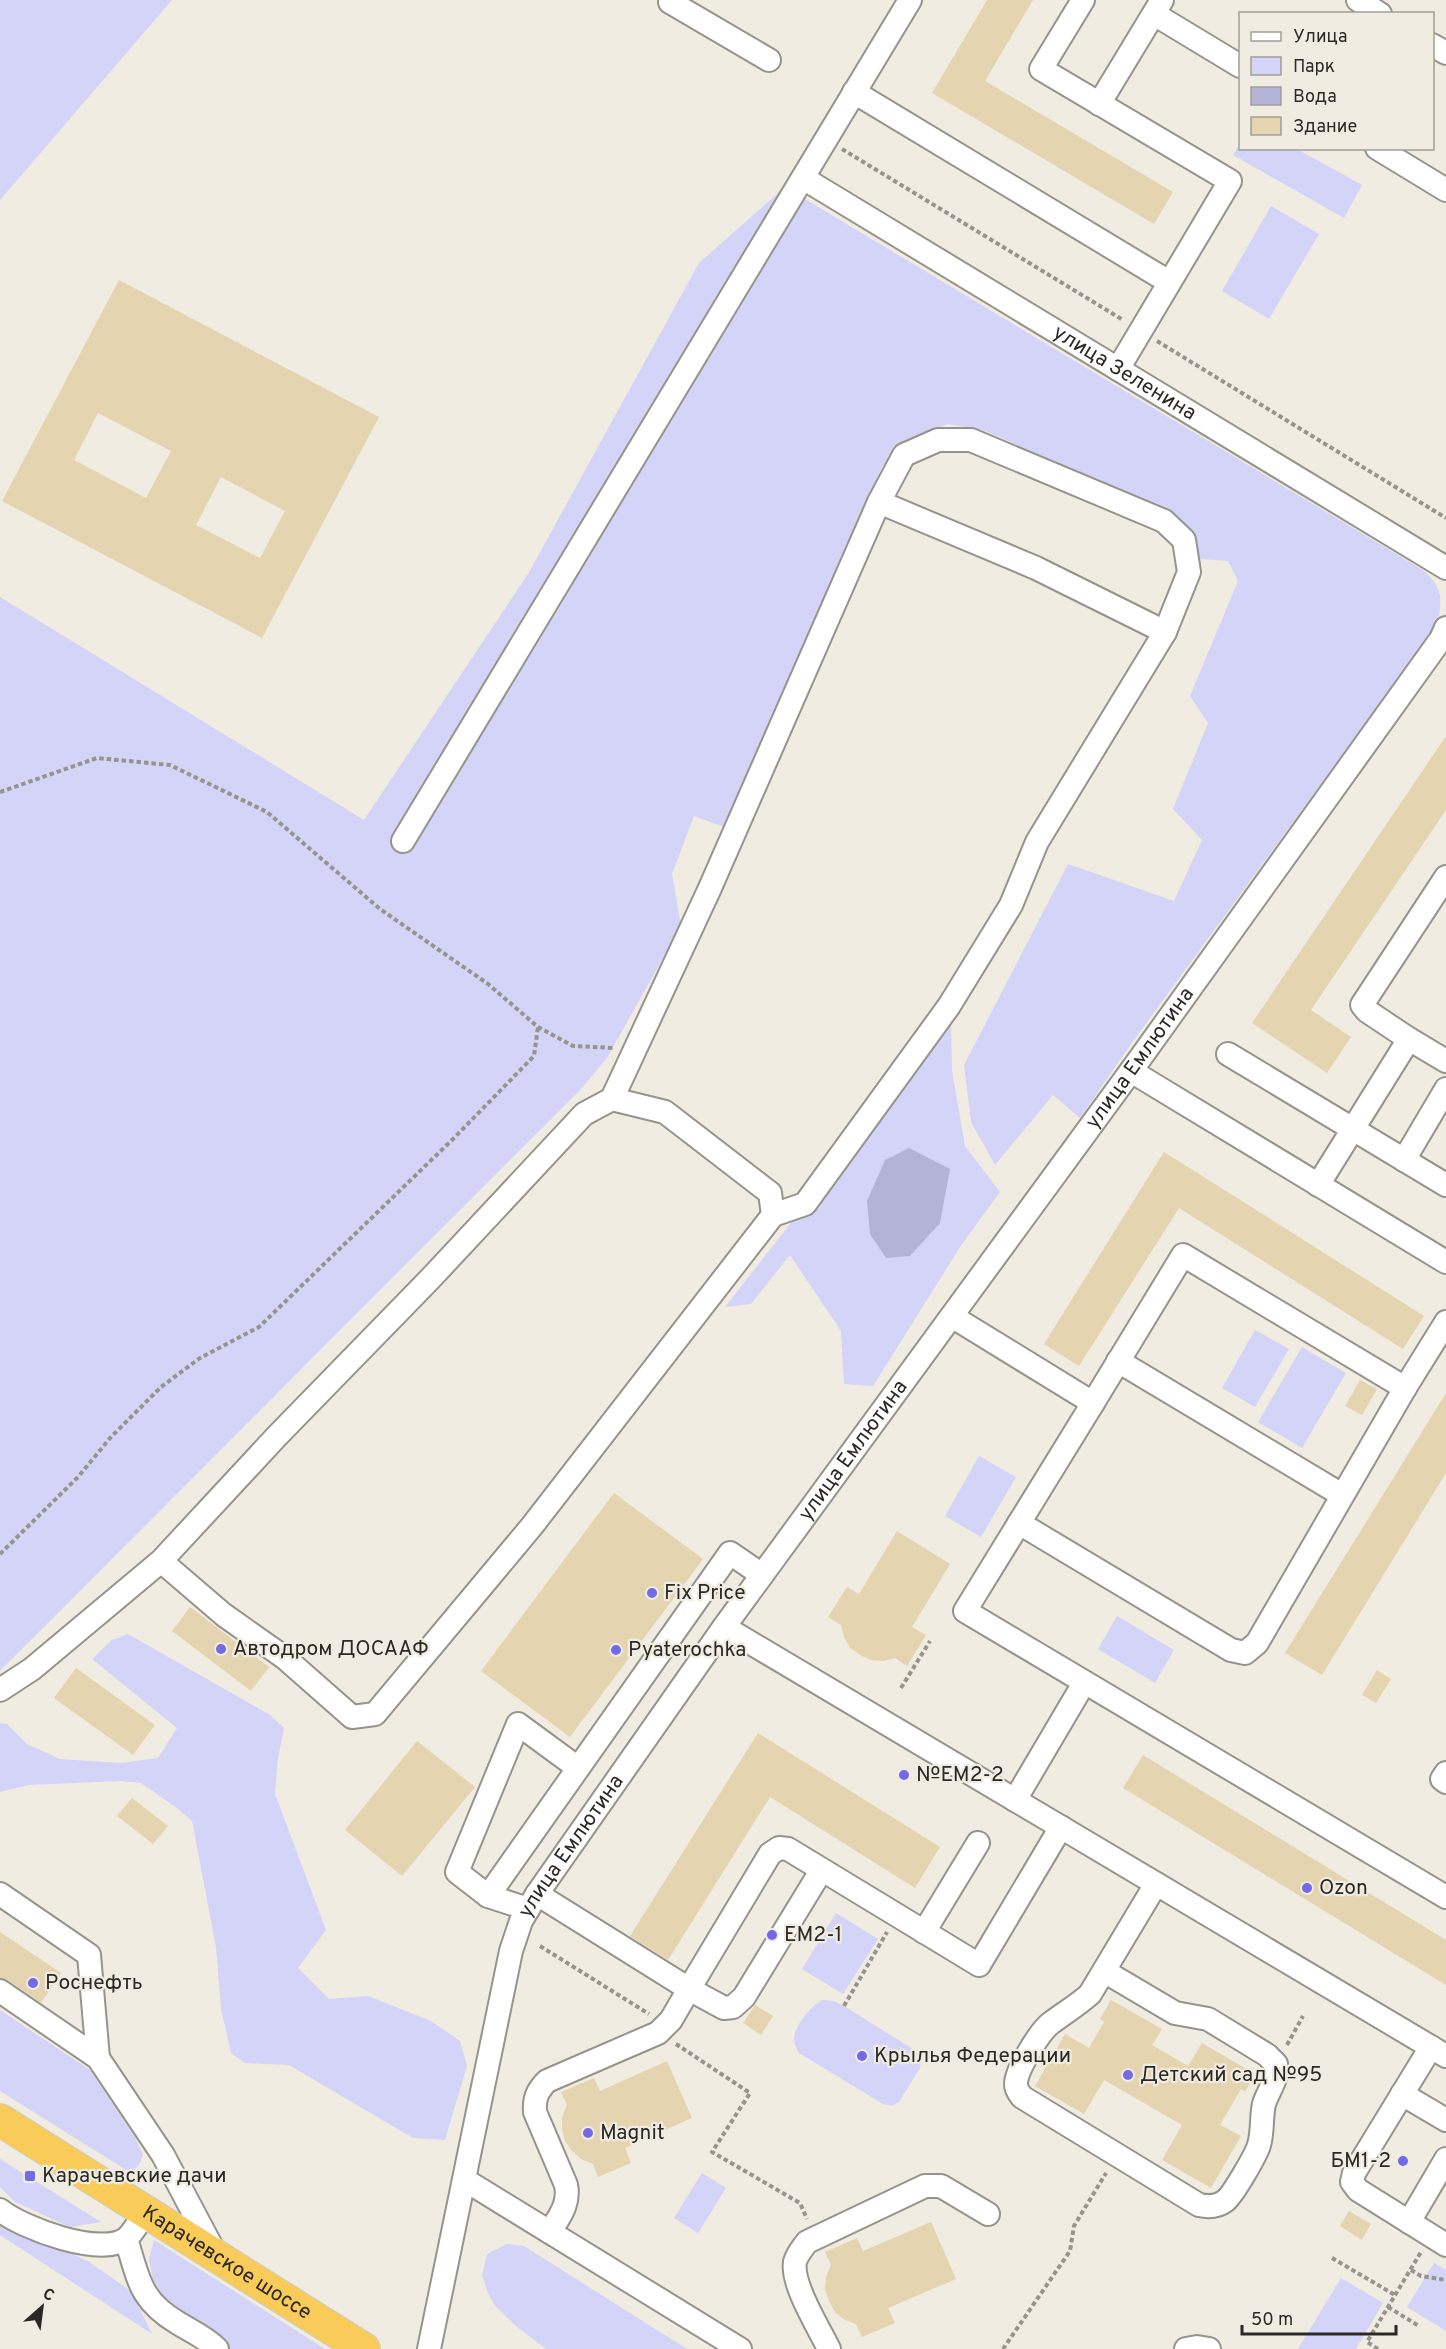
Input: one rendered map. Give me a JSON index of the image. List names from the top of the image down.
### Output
{
  "streets": {
    "highway": ["Карачевское шоссе"],
    "street": ["улица Зеленина", "улица Емлютина"]
  },
  "places": {
    "other": [
      "Fix Price",
      "Автодром ДОСААФ",
      "Pyaterochka",
      "№ЕМ2-2",
      "Ozon",
      "ЕМ2-1",
      "Роснефть",
      "Крылья Федерации",
      "Детский сад №95",
      "Magnit",
      "БМ1-2"
    ],
    "transit": ["Карачевские дачи"]
  },
  "legend": [
    "Улица",
    "Парк",
    "Вода",
    "Здание"
  ],
  "scale_bar": "50 m",
  "north": "top right"
}
